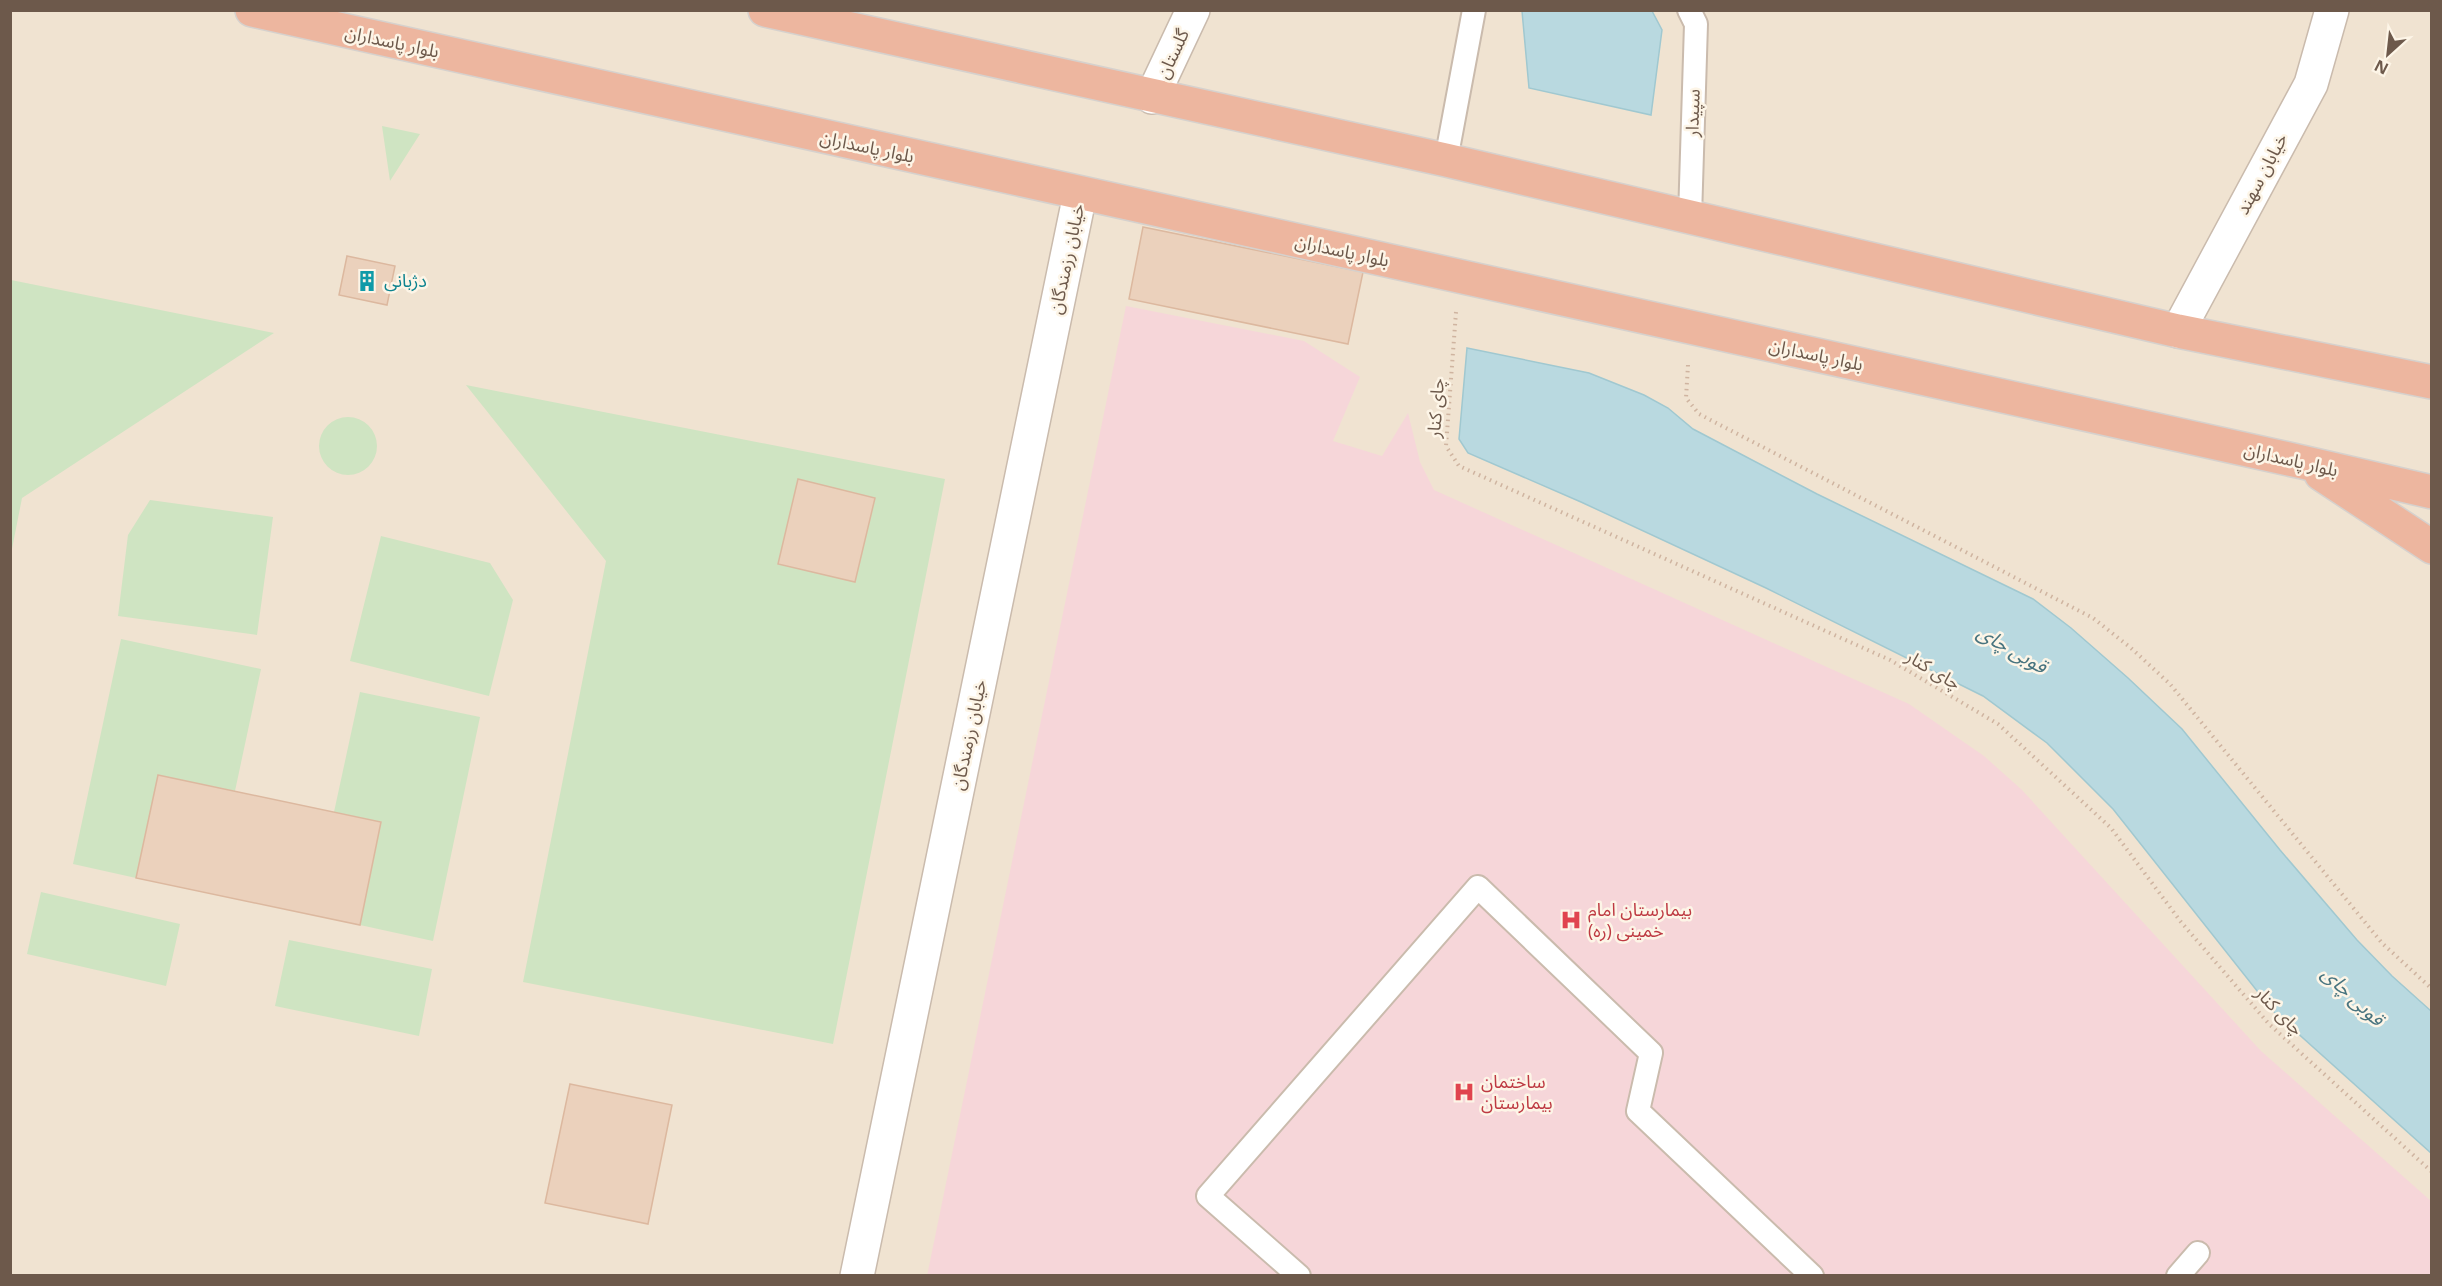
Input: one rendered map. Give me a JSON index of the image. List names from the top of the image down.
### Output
{
  "streets": {
    "highway": ["بلوار پاسداران"],
    "street": ["گلستان", "خیابان سهند", "خیابان رزمندگان"],
    "lane": ["سپیدار"],
    "path": ["چای کنار"]
  },
  "crossings": [
    ["بلوار پاسداران", "خیابان رزمندگان"],
    ["بلوار پاسداران", "چای کنار"]
  ],
  "water": ["قوبی چای"],
  "places": {
    "building": ["دژبانی"],
    "hospital": ["بیمارستان امام خمینی (ره)", "ساختمان بیمارستان"]
  },
  "north": "bottom left"
}
